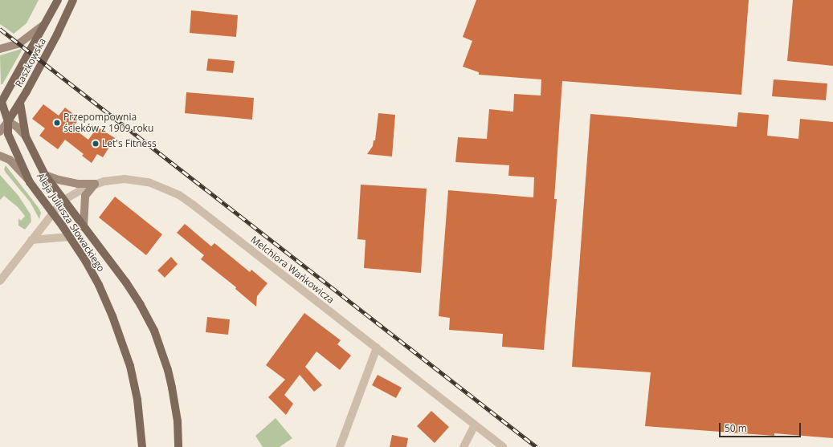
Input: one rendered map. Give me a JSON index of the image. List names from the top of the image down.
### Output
{
  "streets": {
    "main road": ["Raszkowska", "Aleja Juliusza Słowackiego"],
    "street": ["Melchiora Wańkowicza"]
  },
  "crossings": [
    ["Raszkowska", "Aleja Juliusza Słowackiego"],
    ["Aleja Juliusza Słowackiego", "Melchiora Wańkowicza"]
  ],
  "places": ["Przepompownia ścieków z 1909 roku", "Let's Fitness"],
  "scale_bar": "50 m"
}
